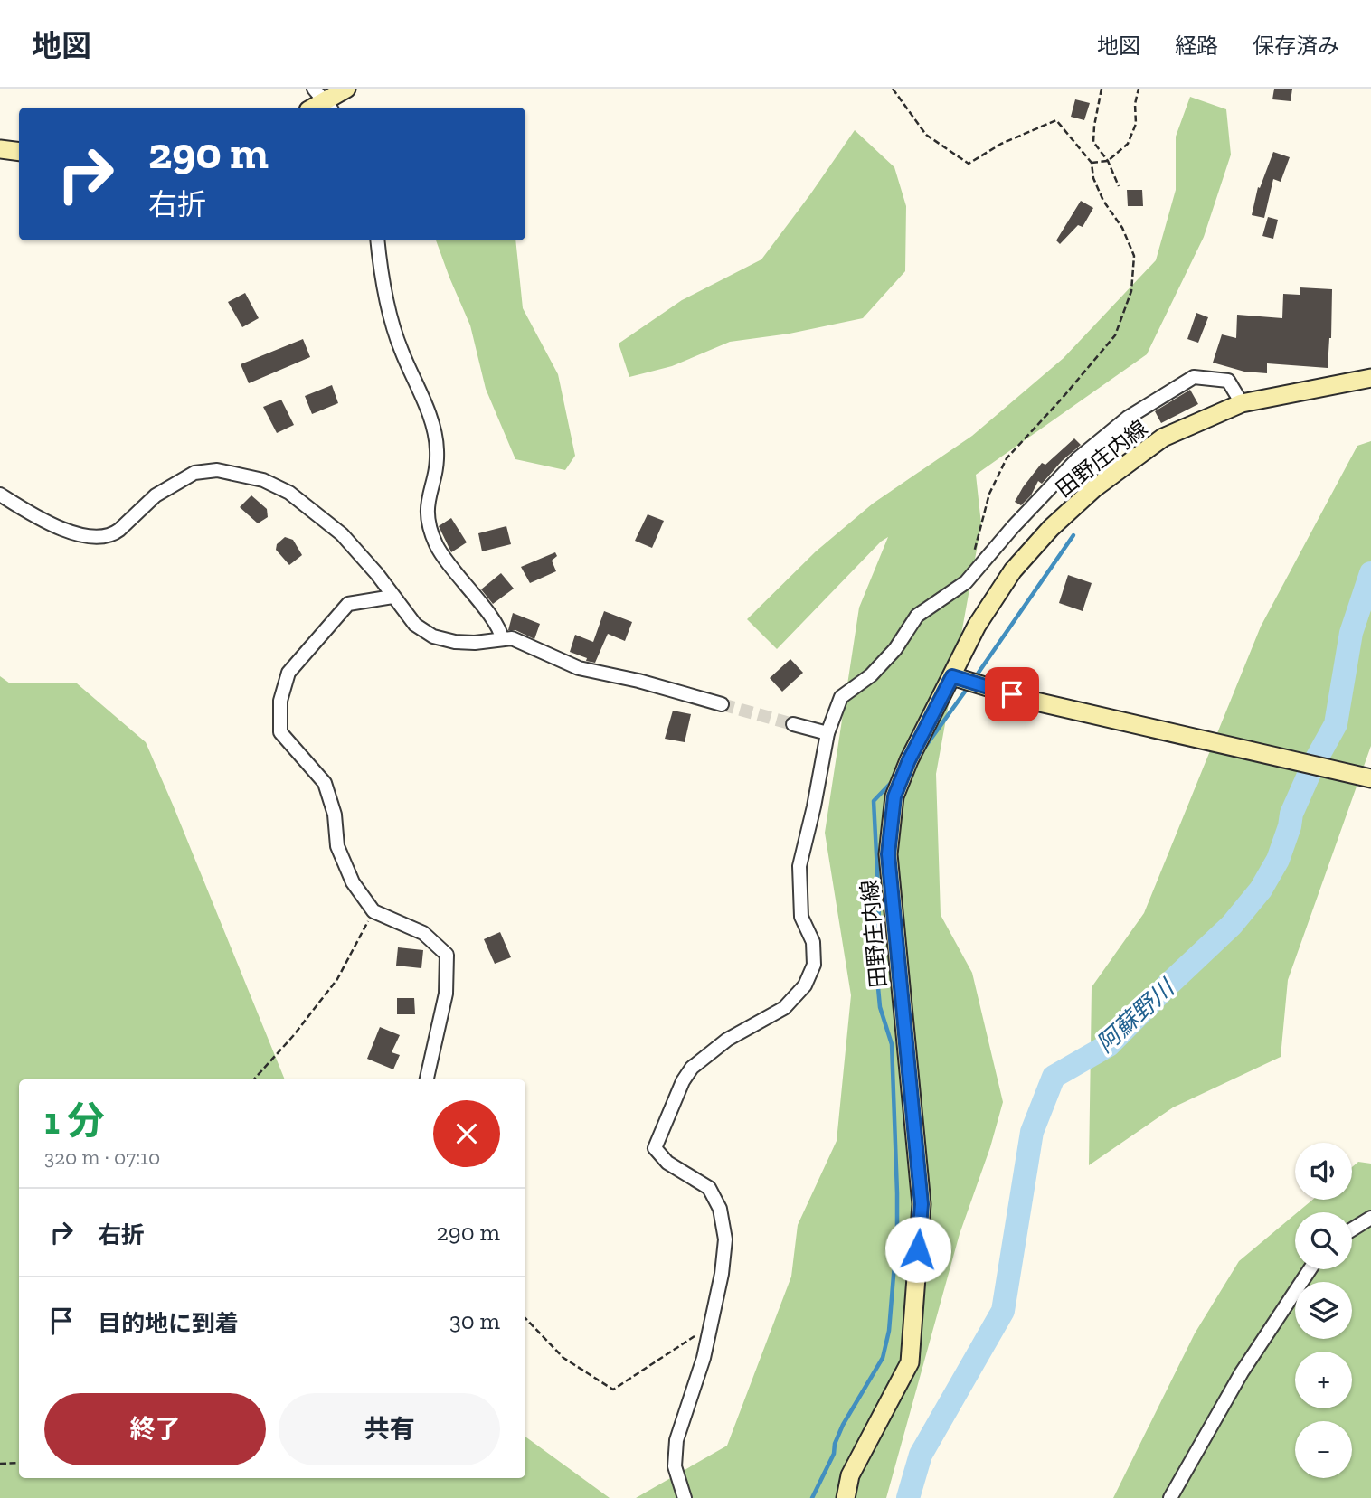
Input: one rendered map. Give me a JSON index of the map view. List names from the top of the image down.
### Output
{
  "streets": {
    "main road": ["田野庄内線"]
  },
  "water": ["阿蘇野川"],
  "page": {
    "header": "地図",
    "nav": ["地図", "経路", "保存済み"],
    "turn": ["290 m", "右折"],
    "heading": ["1 分", "320 m · 07:10"],
    "map_buttons": ["+", "−"],
    "list": [
      {
        "name": "右折",
        "value": "290 m"
      },
      {
        "name": "目的地に到着",
        "value": "30 m"
      }
    ],
    "buttons": ["終了", "共有"]
  }
}
